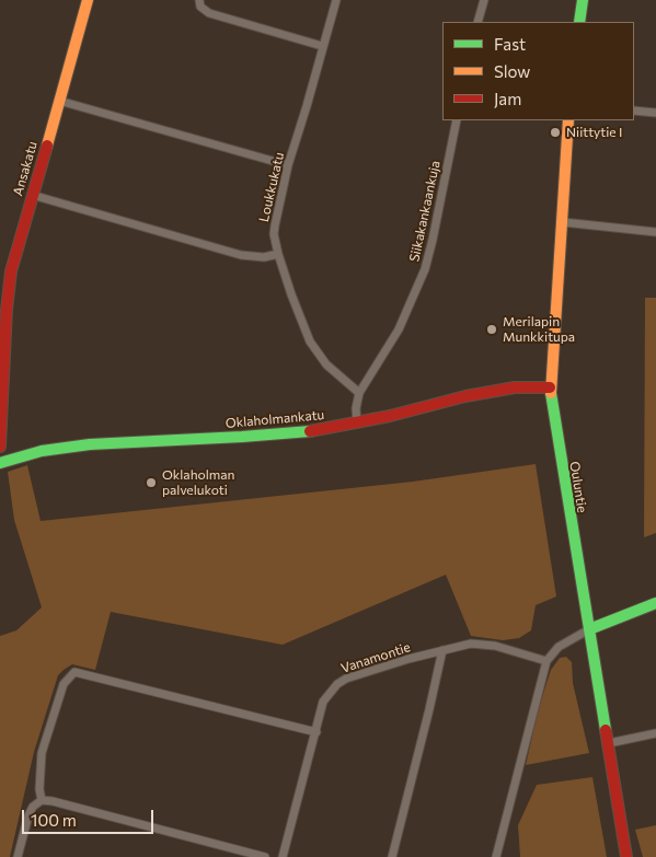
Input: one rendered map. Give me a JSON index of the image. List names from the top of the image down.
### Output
{
  "streets": {
    "street": [
      "Ansakatu",
      "Loukkukatu",
      "Siikakankaankuja",
      "Oklaholmankatu",
      "Ouluntie",
      "Vanamontie"
    ]
  },
  "crossings": [
    ["Loukkukatu", "Siikakankaankuja"],
    ["Siikakankaankuja", "Oklaholmankatu"],
    ["Oklaholmankatu", "Ouluntie"]
  ],
  "places": ["Niittytie I", "Merilapin Munkkitupa", "Oklaholman palvelukoti"],
  "legend": ["Fast", "Slow", "Jam"],
  "scale_bar": "100 m"
}
